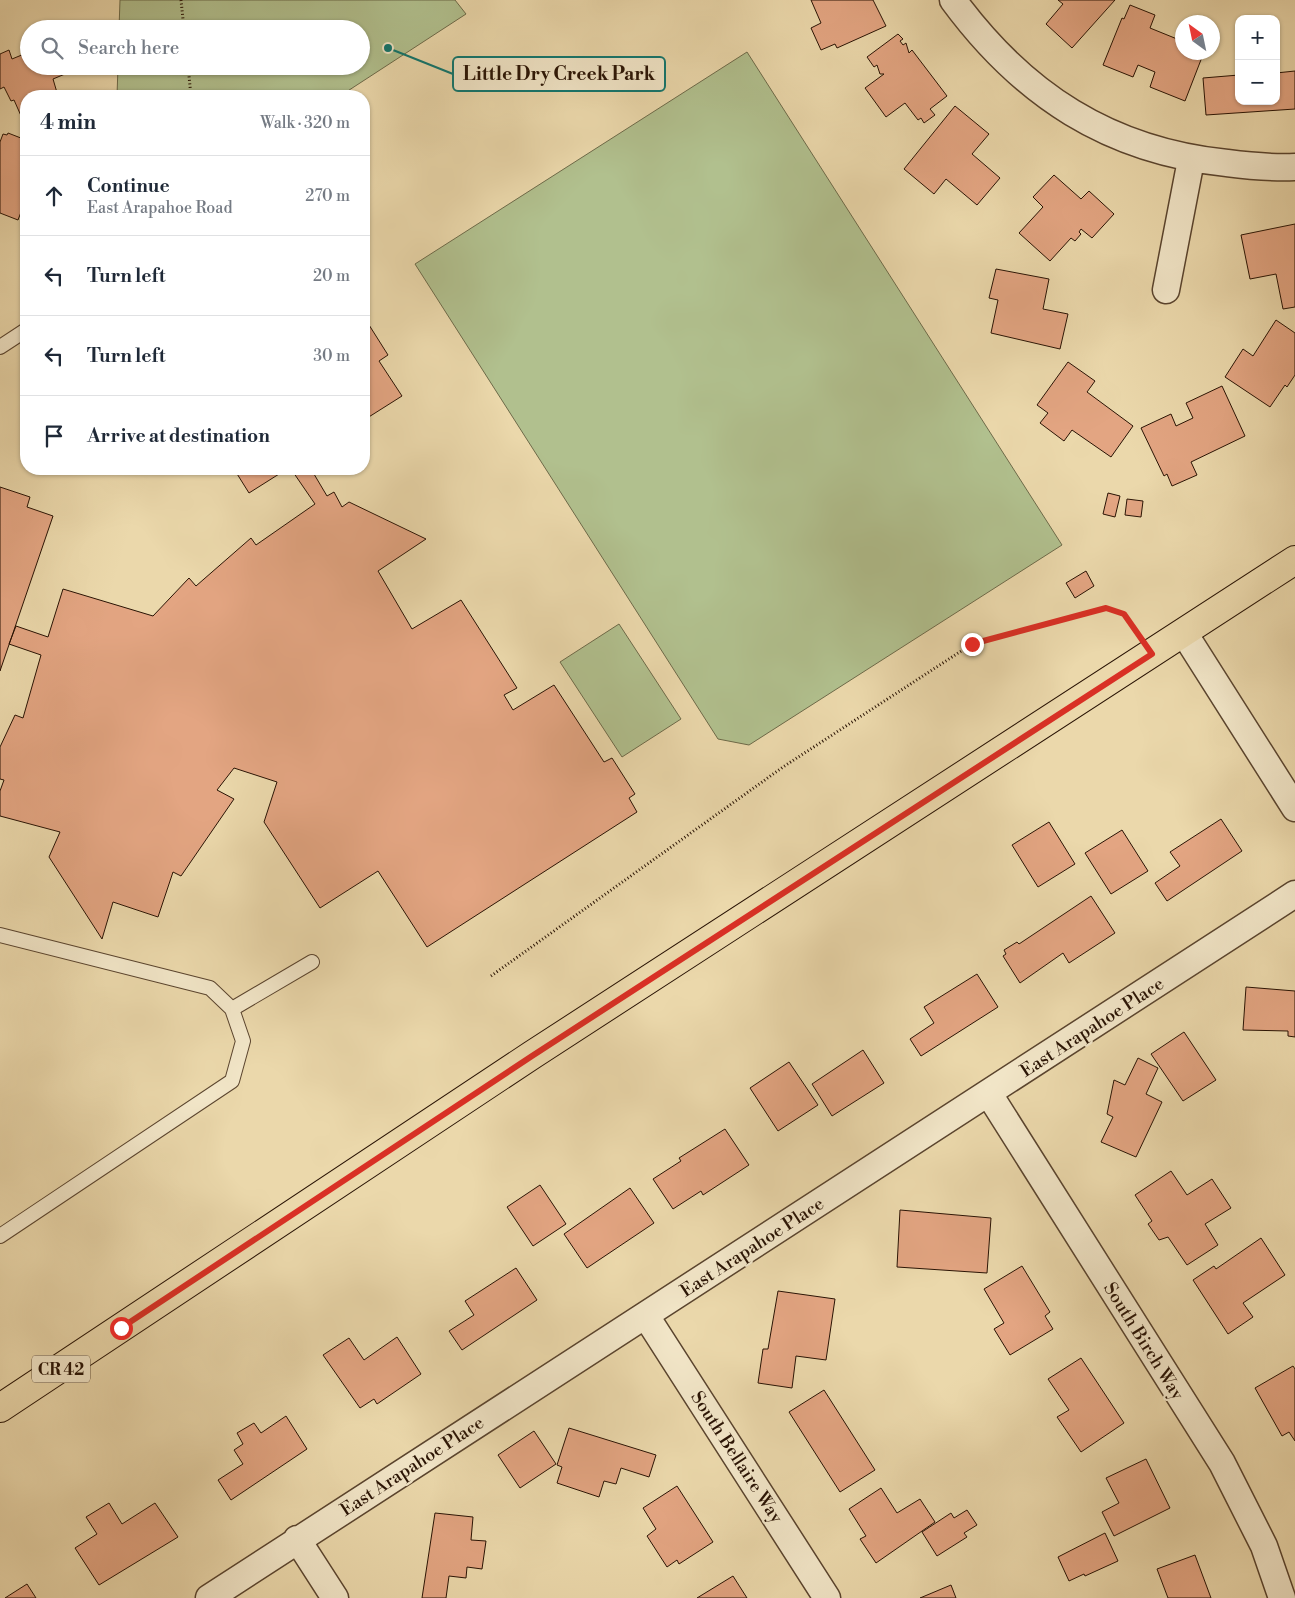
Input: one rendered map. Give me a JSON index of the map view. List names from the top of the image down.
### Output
{
  "streets": {
    "main road": ["CR 42"],
    "street": ["East Arapahoe Place", "South Birch Way", "South Bellaire Way"]
  },
  "crossings": [
    ["East Arapahoe Place", "South Birch Way"],
    ["East Arapahoe Place", "South Bellaire Way"]
  ],
  "places": ["Little Dry Creek Park"],
  "north": "top left",
  "page": {
    "map_buttons": ["+", "−"],
    "search": "Search here",
    "heading": ["4 min", "Walk · 320 m"],
    "list": [
      ["Continue", "East Arapahoe Road", "270 m"],
      ["Turn left", "20 m"],
      ["Turn left", "30 m"],
      "Arrive at destination"
    ]
  }
}
